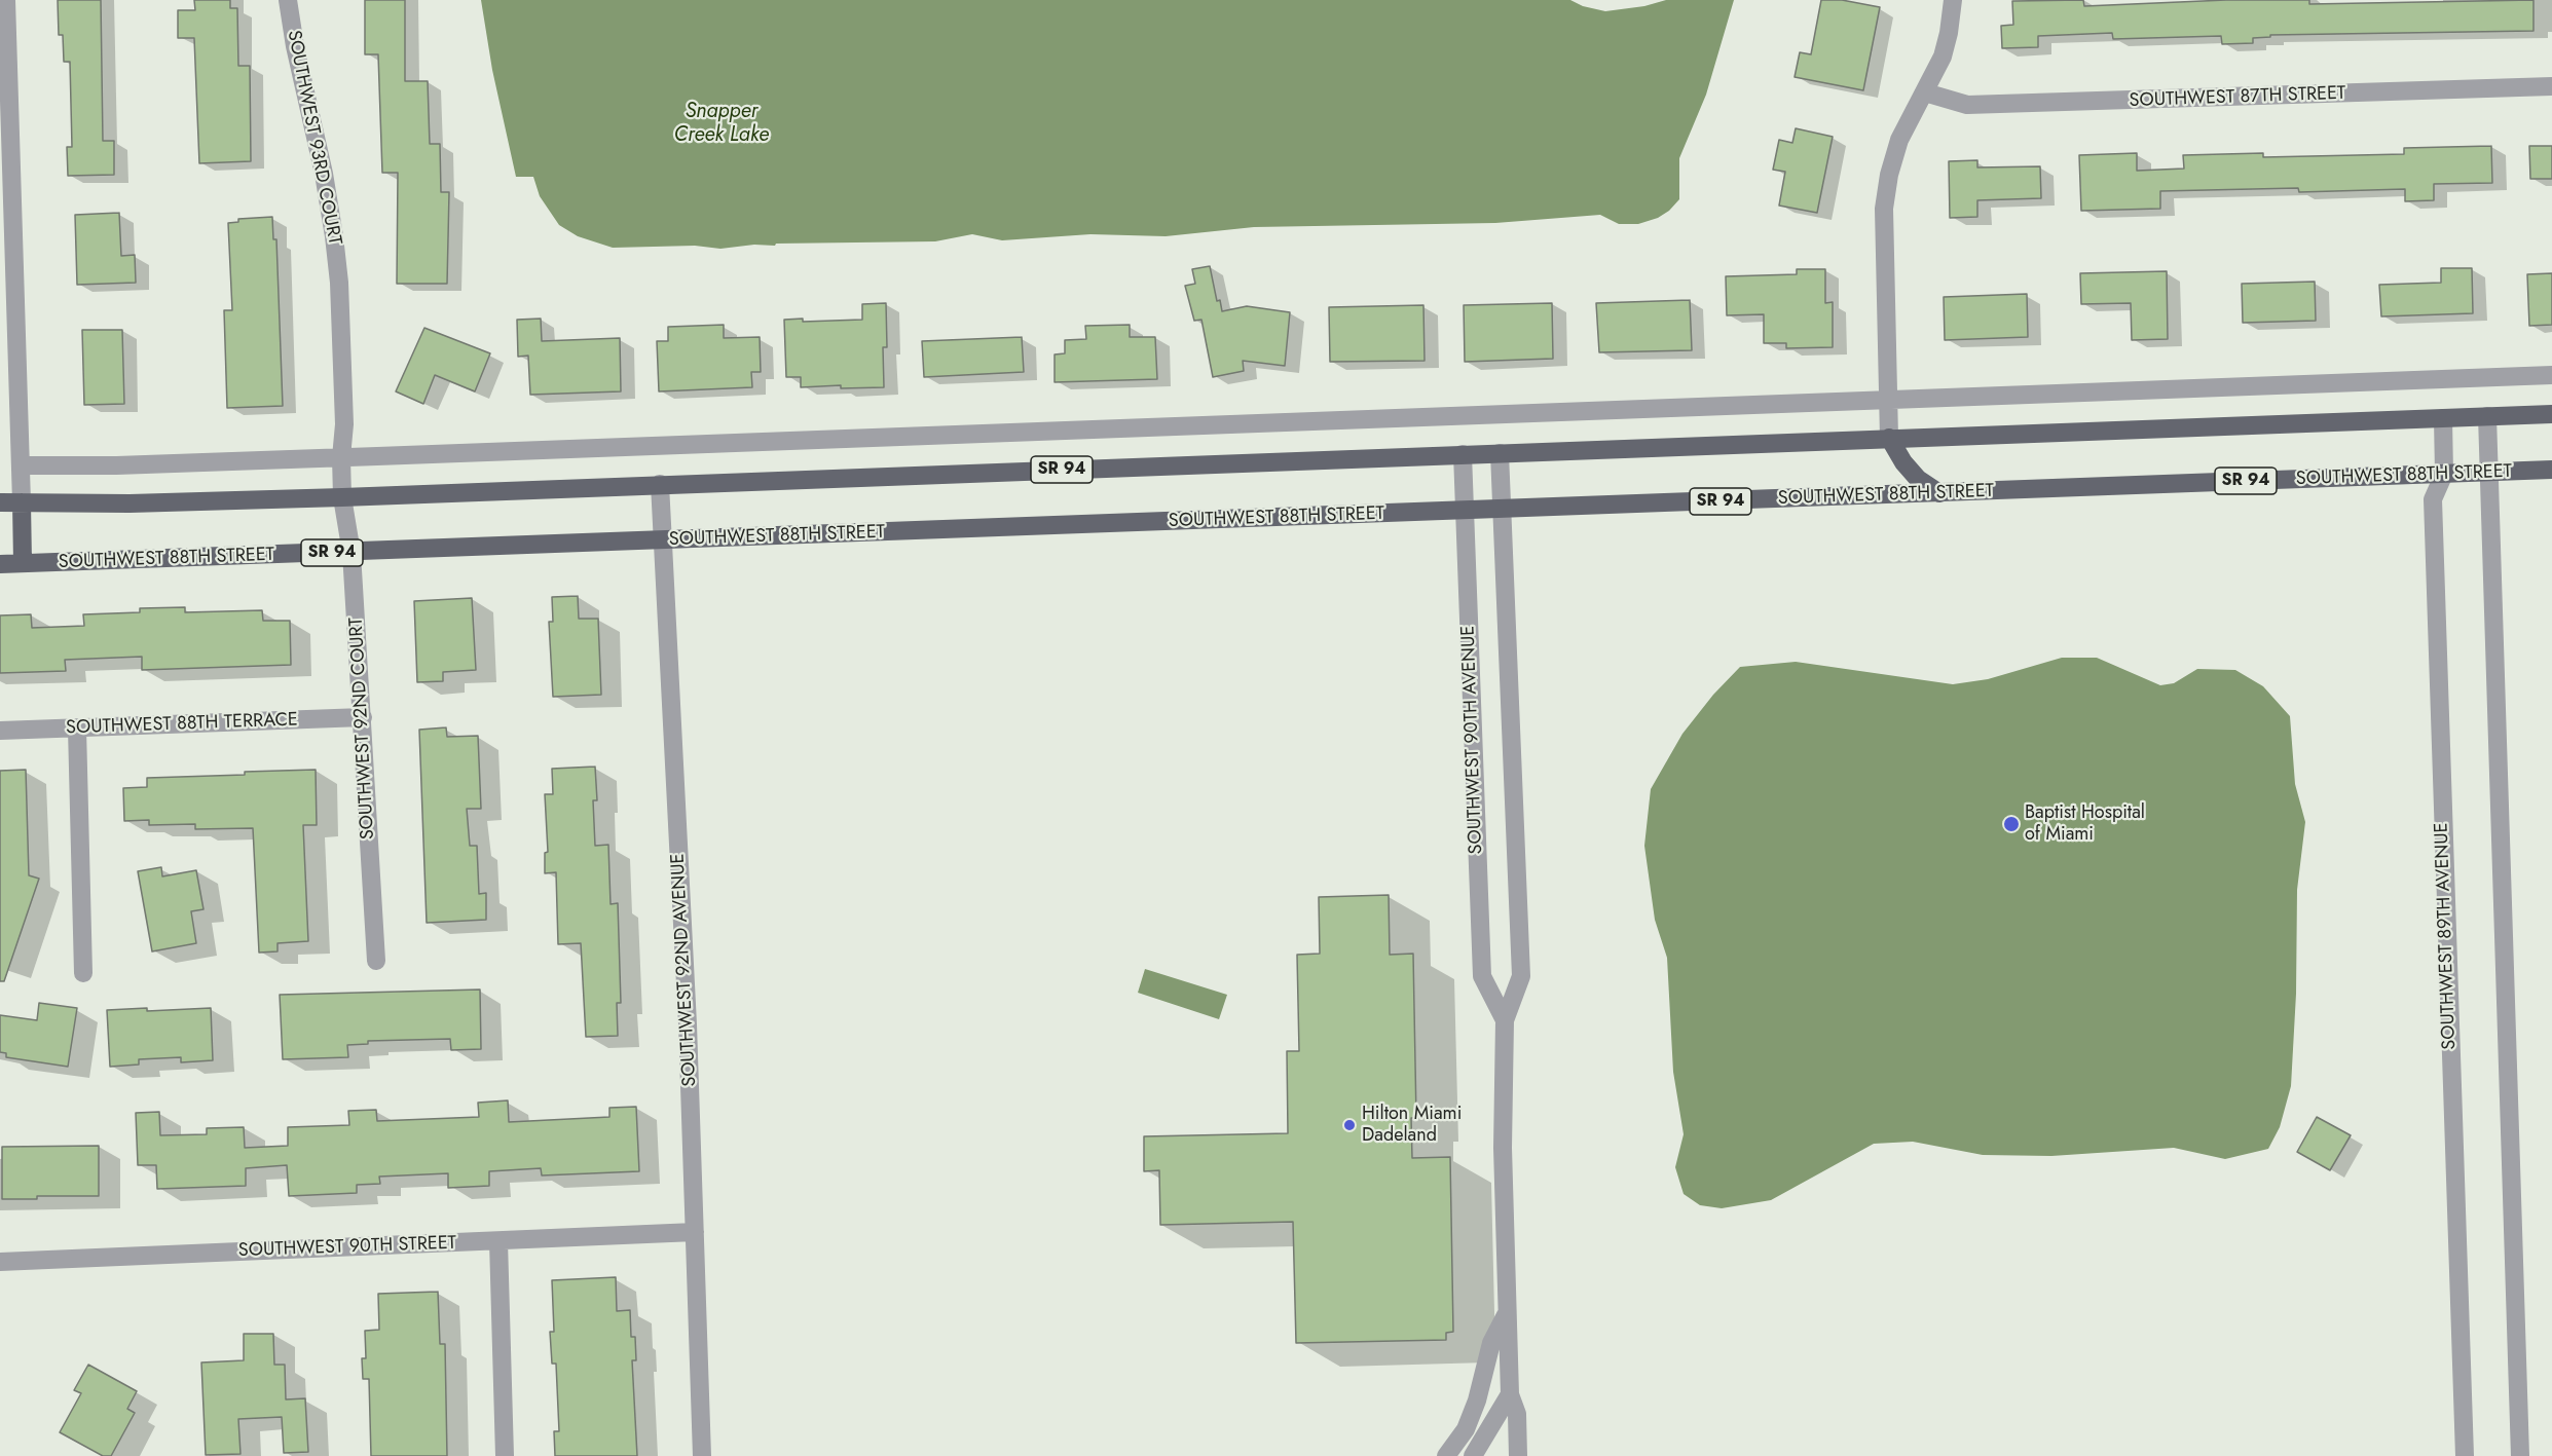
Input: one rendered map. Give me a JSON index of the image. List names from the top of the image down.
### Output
{
  "streets": {
    "main road": ["SR 94", "SOUTHWEST 88TH STREET"],
    "street": [
      "SOUTHWEST 87TH STREET",
      "SOUTHWEST 93RD COURT",
      "SOUTHWEST 88TH TERRACE",
      "SOUTHWEST 92ND COURT",
      "SOUTHWEST 90TH AVENUE",
      "SOUTHWEST 89TH AVENUE",
      "SOUTHWEST 92ND AVENUE",
      "SOUTHWEST 90TH STREET"
    ]
  },
  "crossings": [
    ["SOUTHWEST 93RD COURT", "SR 94"],
    ["SOUTHWEST 93RD COURT", "SOUTHWEST 92ND COURT"],
    ["SR 94", "SOUTHWEST 92ND COURT"],
    ["SR 94", "SOUTHWEST 90TH AVENUE"],
    ["SR 94", "SOUTHWEST 89TH AVENUE"],
    ["SR 94", "SOUTHWEST 92ND AVENUE"],
    ["SOUTHWEST 88TH STREET", "SOUTHWEST 92ND COURT"],
    ["SOUTHWEST 88TH STREET", "SOUTHWEST 90TH AVENUE"],
    ["SOUTHWEST 88TH STREET", "SOUTHWEST 89TH AVENUE"],
    ["SOUTHWEST 88TH STREET", "SOUTHWEST 92ND AVENUE"],
    ["SOUTHWEST 88TH TERRACE", "SOUTHWEST 92ND COURT"],
    ["SOUTHWEST 92ND AVENUE", "SOUTHWEST 90TH STREET"]
  ],
  "water": ["Snapper Creek Lake"],
  "places": ["Baptist Hospital of Miami", "Hilton Miami Dadeland"]
}
